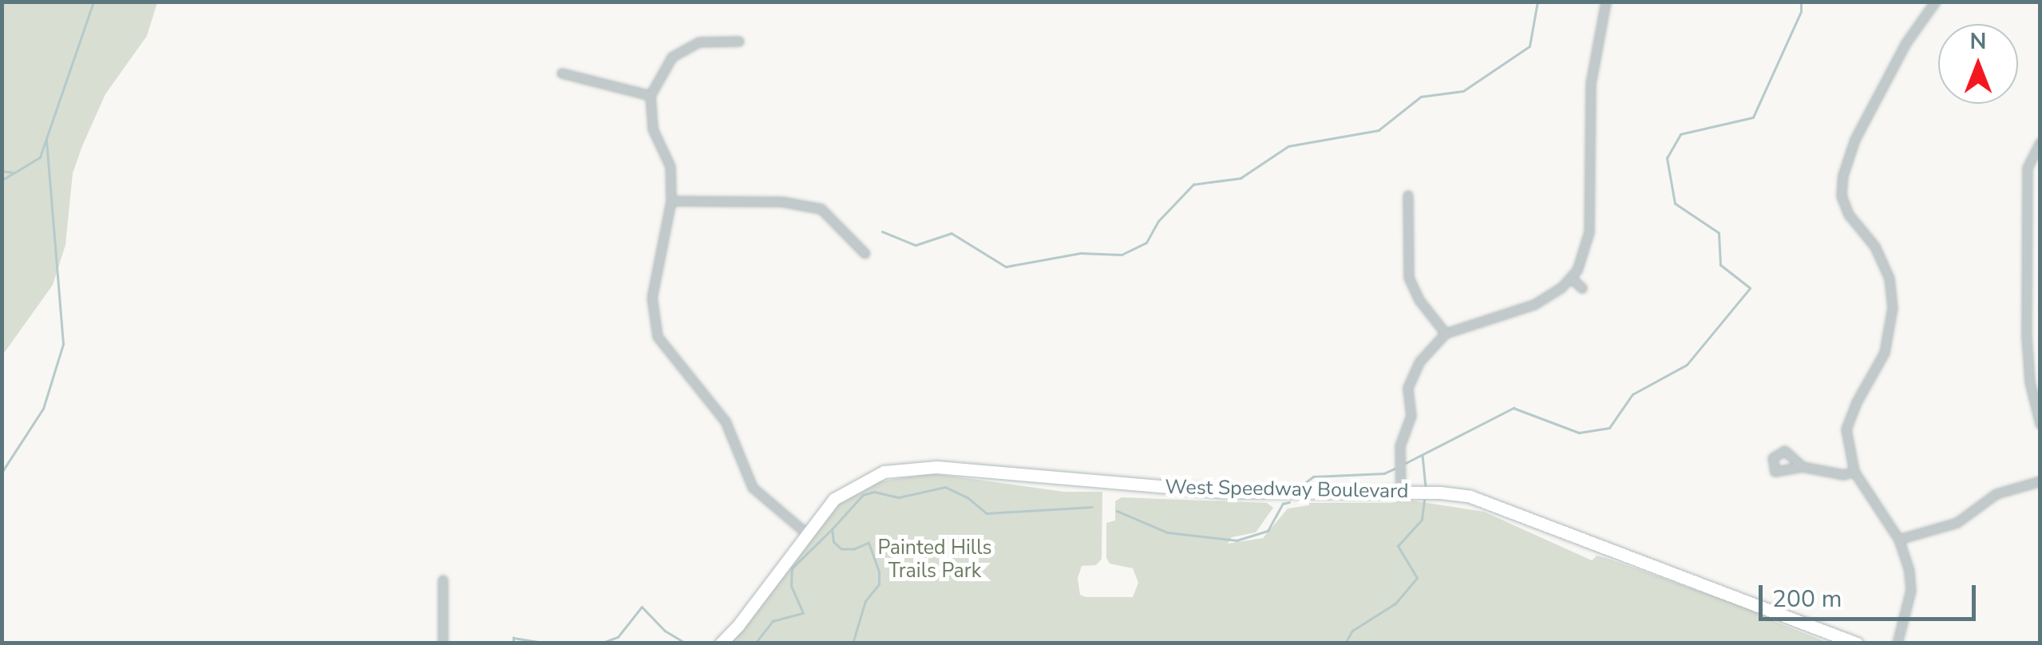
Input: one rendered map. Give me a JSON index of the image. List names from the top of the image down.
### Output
{
  "streets": {
    "main road": ["West Speedway Boulevard"]
  },
  "parks": ["Painted Hills Trails Park"],
  "scale_bar": "200 m",
  "north": "top"
}
